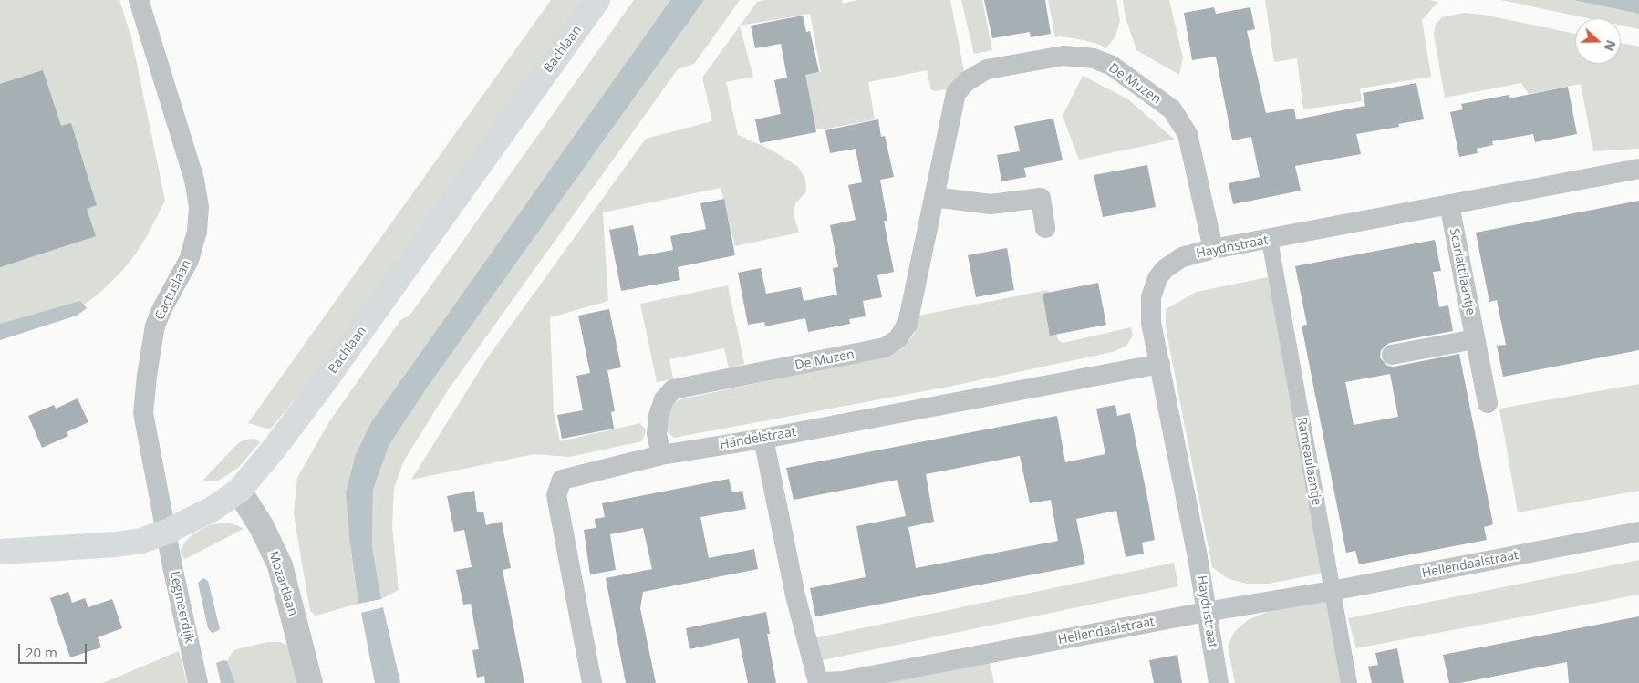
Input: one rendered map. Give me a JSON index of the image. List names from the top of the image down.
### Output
{
  "streets": {
    "main road": ["Bachlaan"],
    "street": [
      "De Muzen",
      "Haydnstraat",
      "Scarlattilaantje",
      "Cactuslaan",
      "Händelstraat",
      "Rameaulaantje",
      "Hellendaalstraat",
      "Mozartlaan",
      "Legmeerdijk"
    ]
  },
  "crossings": [
    ["Bachlaan", "Cactuslaan"],
    ["Bachlaan", "Mozartlaan"],
    ["Bachlaan", "Legmeerdijk"],
    ["De Muzen", "Haydnstraat"],
    ["De Muzen", "Händelstraat"],
    ["Haydnstraat", "Scarlattilaantje"],
    ["Haydnstraat", "Händelstraat"],
    ["Haydnstraat", "Rameaulaantje"],
    ["Haydnstraat", "Hellendaalstraat"],
    ["Cactuslaan", "Legmeerdijk"],
    ["Händelstraat", "Hellendaalstraat"],
    ["Rameaulaantje", "Hellendaalstraat"]
  ],
  "scale_bar": "20 m",
  "north": "right"
}
